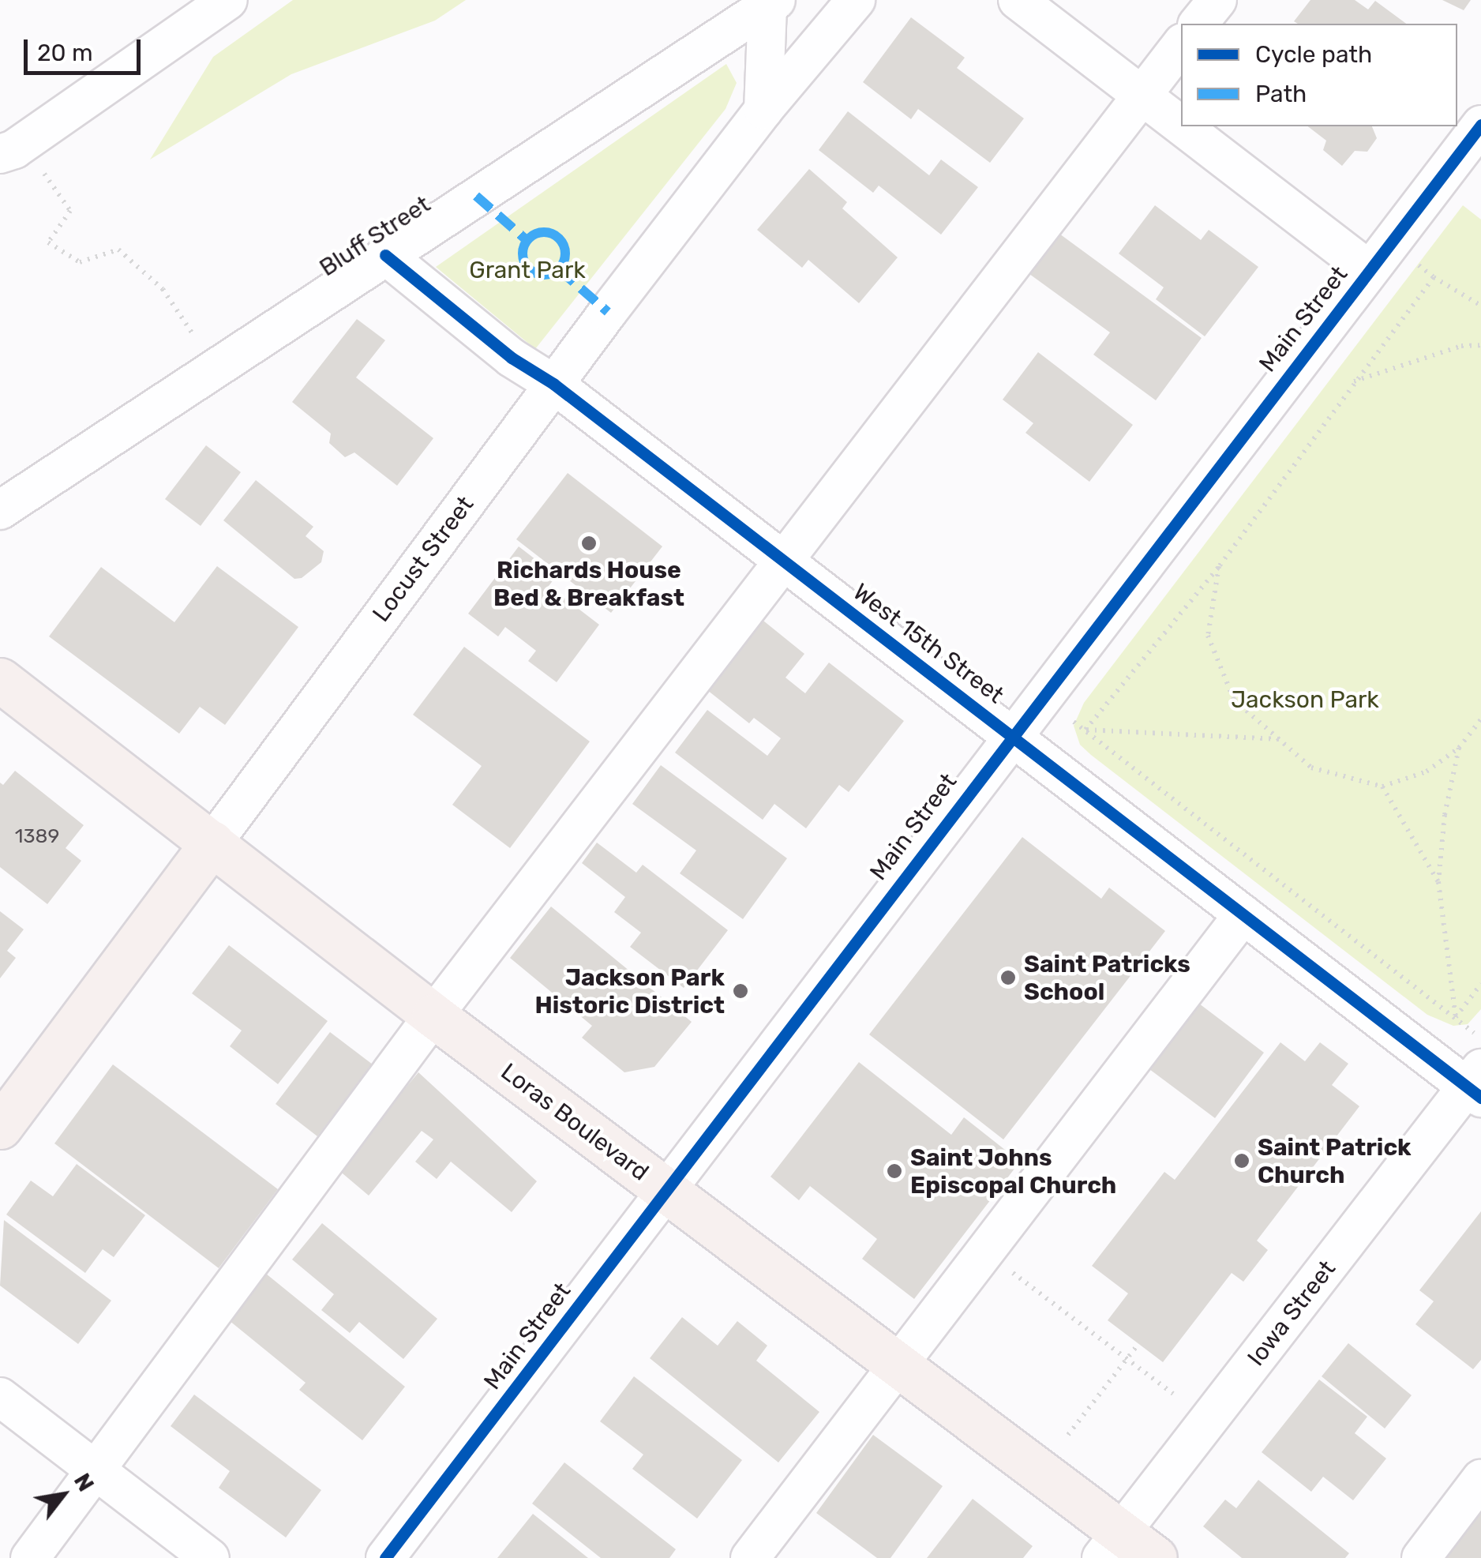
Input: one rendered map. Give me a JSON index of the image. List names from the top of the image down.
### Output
{
  "streets": {
    "main road": ["Locust Street", "Loras Boulevard"],
    "street": [
      "Bluff Street",
      "Main Street",
      "West 15th Street",
      "Iowa Street"
    ]
  },
  "crossings": [
    ["Bluff Street", "West 15th Street"],
    ["Main Street", "West 15th Street"],
    ["Main Street", "Loras Boulevard"],
    ["Locust Street", "West 15th Street"],
    ["Locust Street", "Loras Boulevard"],
    ["West 15th Street", "Iowa Street"],
    ["Loras Boulevard", "Iowa Street"]
  ],
  "parks": ["Grant Park", "Jackson Park"],
  "places": [
    "Richards House Bed & Breakfast",
    "Saint Patricks School",
    "Jackson Park Historic District",
    "Saint Patrick Church",
    "Saint Johns Episcopal Church"
  ],
  "house_numbers": ["1389"],
  "legend": ["Cycle path", "Path"],
  "scale_bar": "20 m",
  "north": "top right"
}
